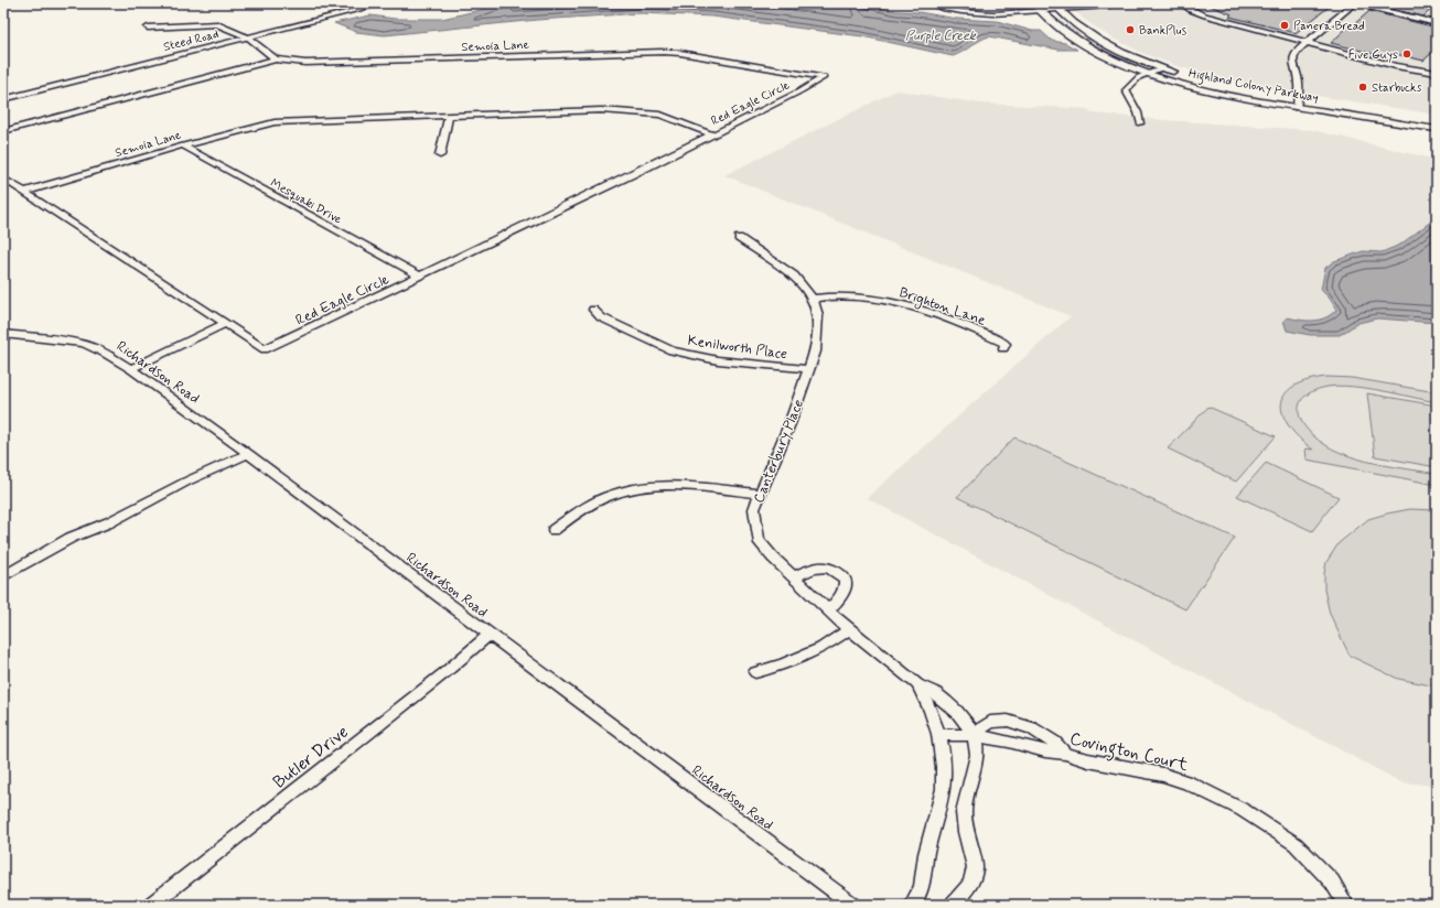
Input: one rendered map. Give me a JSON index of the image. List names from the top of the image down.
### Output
{
  "streets": {
    "street": [
      "Steed Road",
      "Semoia Lane",
      "Highland Colony Parkway",
      "Red Eagle Circle",
      "Mesquaki Drive",
      "Brighton Lane",
      "Kenilworth Place",
      "Richardson Road",
      "Canterbury Place",
      "Covington Court",
      "Butler Drive"
    ]
  },
  "crossings": [
    ["Semoia Lane", "Red Eagle Circle"],
    ["Semoia Lane", "Mesquaki Drive"],
    ["Red Eagle Circle", "Mesquaki Drive"],
    ["Brighton Lane", "Canterbury Place"],
    ["Kenilworth Place", "Canterbury Place"],
    ["Richardson Road", "Butler Drive"],
    ["Canterbury Place", "Covington Court"]
  ],
  "water": ["Purple Creek"],
  "places": [
    "Panera Bread",
    "BankPlus",
    "Five Guys",
    "Starbucks"
  ]
}
